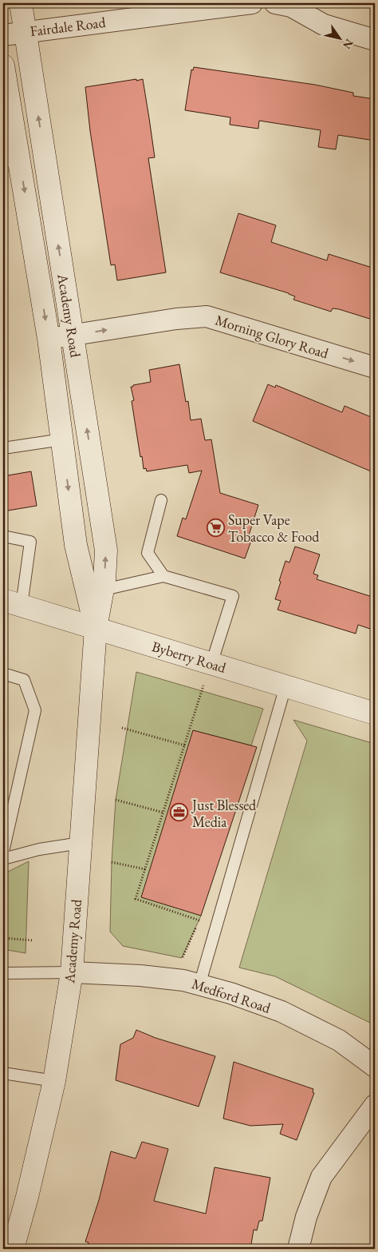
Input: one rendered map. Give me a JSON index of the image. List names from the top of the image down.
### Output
{
  "streets": {
    "main road": ["Academy Road", "Byberry Road"],
    "street": ["Fairdale Road", "Morning Glory Road", "Medford Road"]
  },
  "crossings": [
    ["Fairdale Road", "Academy Road"],
    ["Academy Road", "Morning Glory Road"],
    ["Academy Road", "Byberry Road"],
    ["Academy Road", "Medford Road"]
  ],
  "one_way": ["Morning Glory Road"],
  "places": {
    "supermarket": ["Super Vape Tobacco & Food"],
    "office": ["Just Blessed Media"]
  },
  "north": "bottom right"
}
